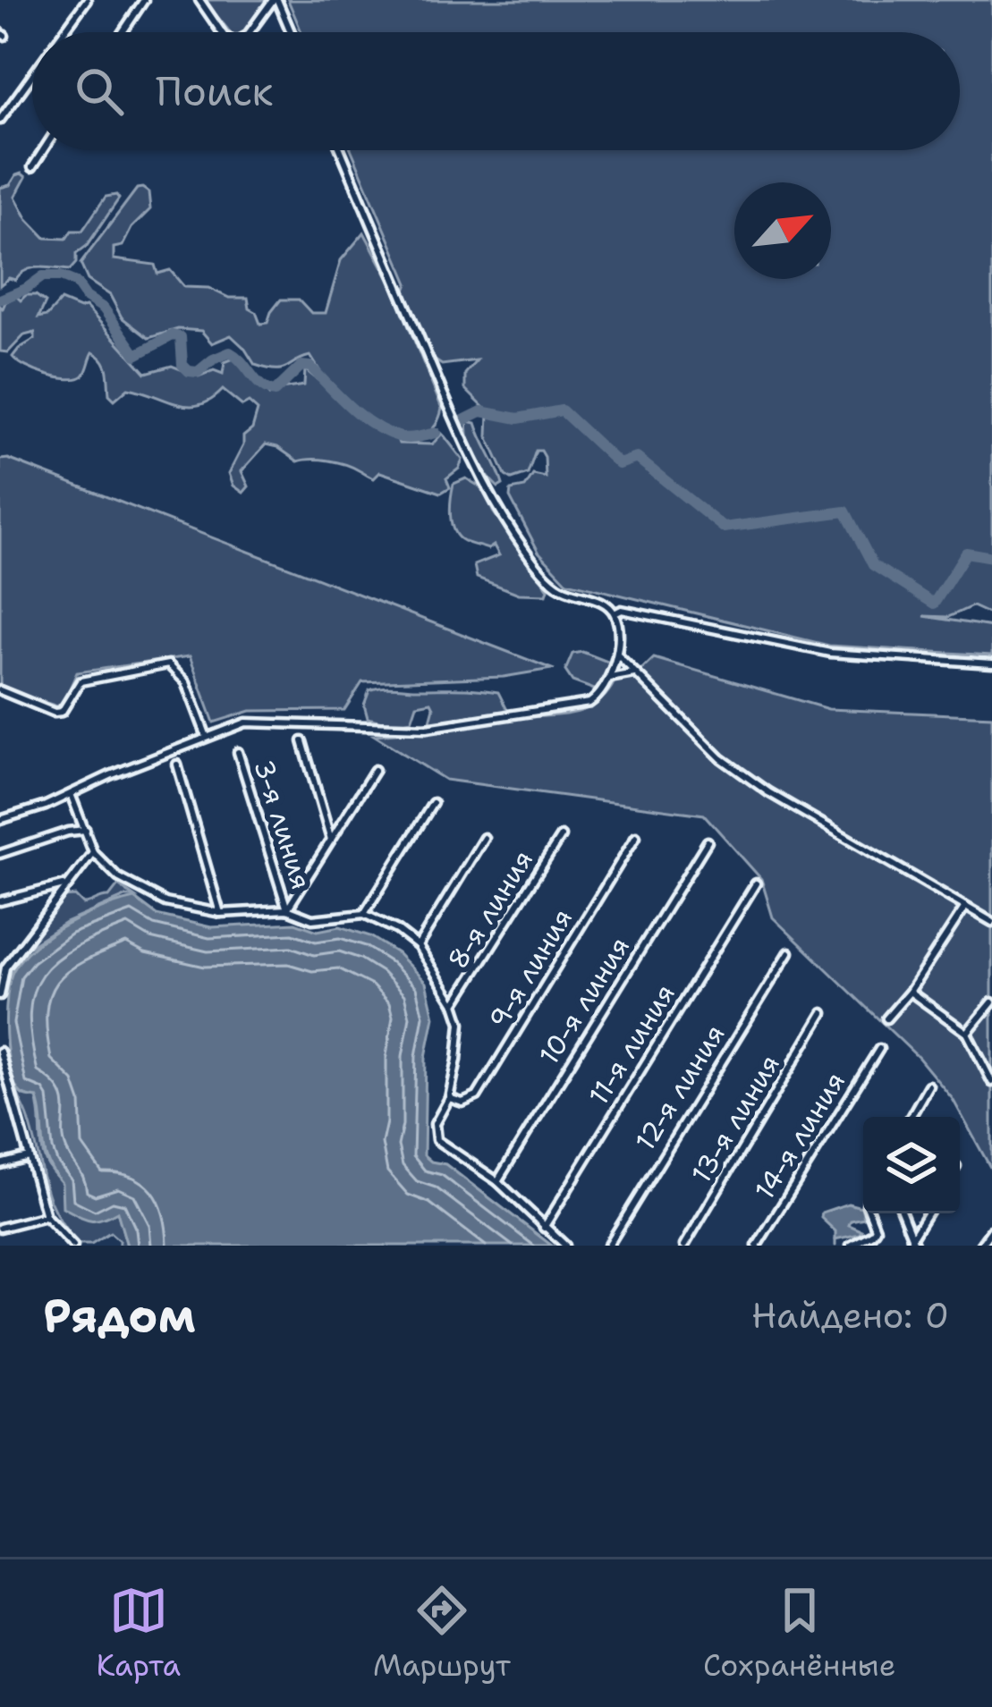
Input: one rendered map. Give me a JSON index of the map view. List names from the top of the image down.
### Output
{
  "streets": {
    "street": [
      "3-я линия",
      "8-я линия",
      "9-я линия",
      "10-я линия",
      "11-я линия",
      "12-я линия",
      "13-я линия",
      "14-я линия"
    ]
  },
  "north": "top right",
  "page": {
    "search": "Поиск",
    "heading": ["Рядом", "Найдено: 0"],
    "nav": ["Карта", "Маршрут", "Сохранённые"]
  }
}
